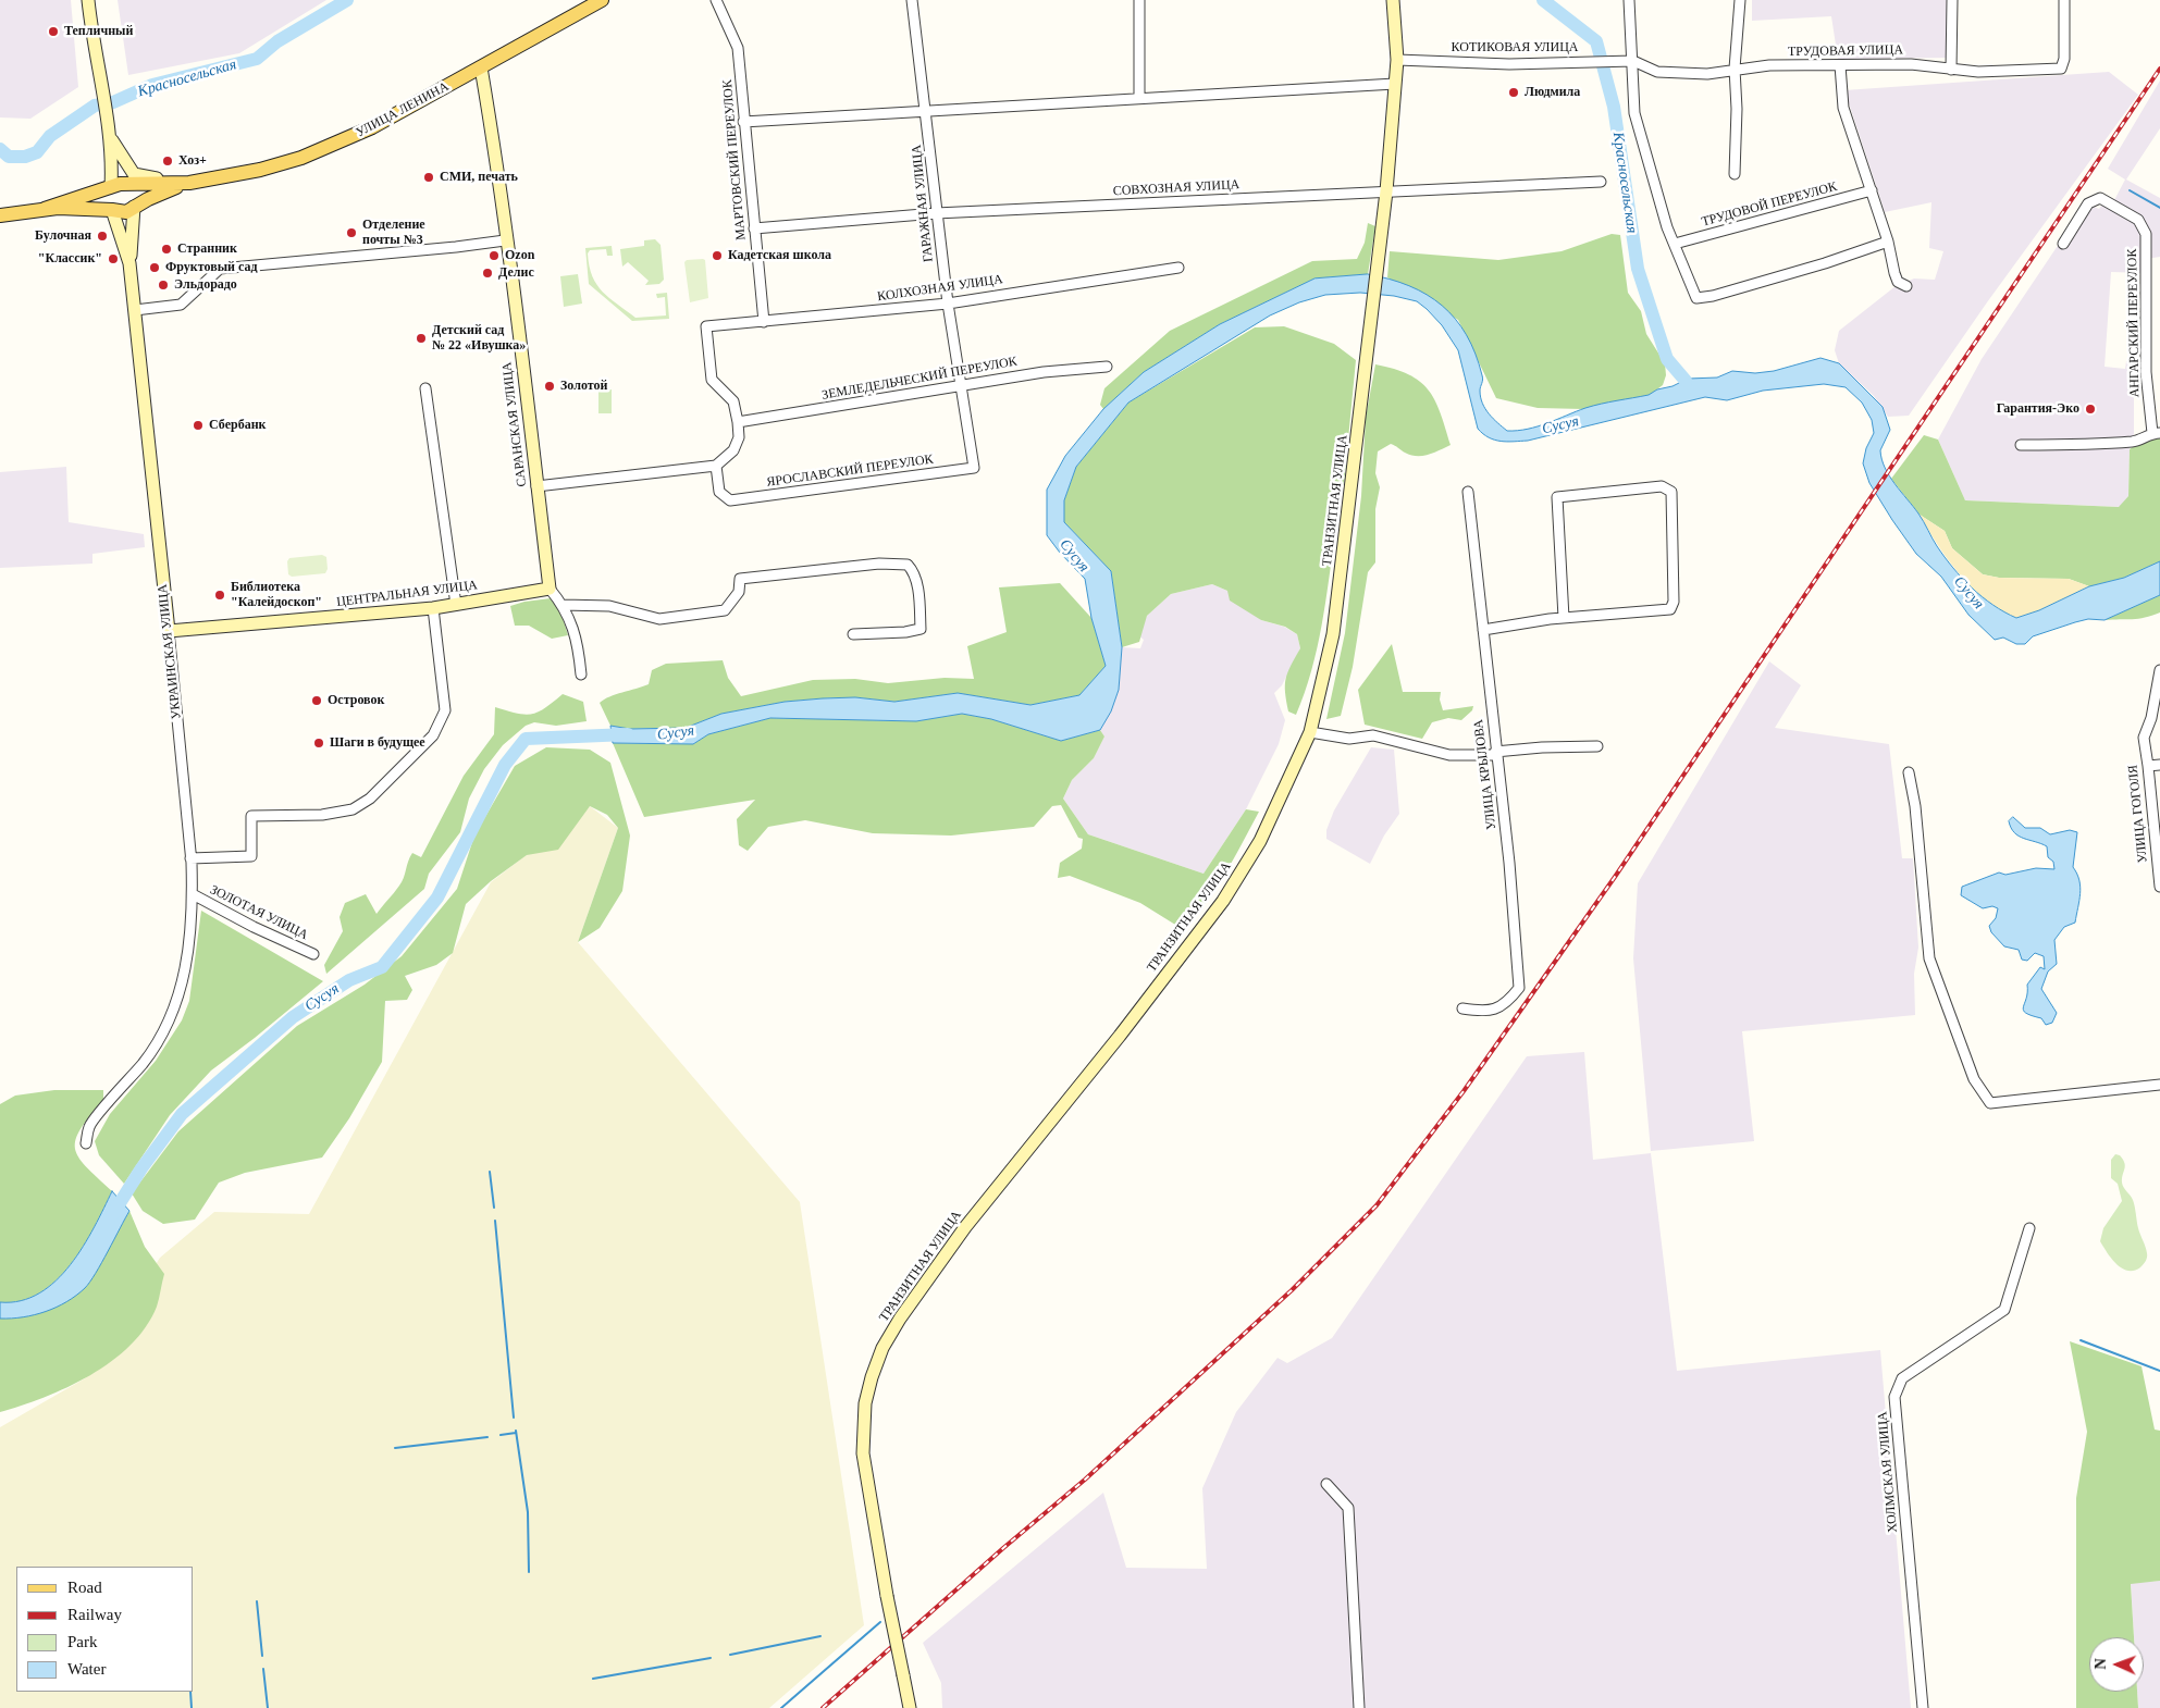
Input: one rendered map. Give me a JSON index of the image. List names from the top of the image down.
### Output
{
  "streets": {
    "main road": [
      "УЛИЦА ЛЕНИНА",
      "САРАНСКАЯ УЛИЦА",
      "ТРАНЗИТНАЯ УЛИЦА",
      "ЦЕНТРАЛЬНАЯ УЛИЦА",
      "УКРАИНСКАЯ УЛИЦА"
    ],
    "street": [
      "КОТИКОВАЯ УЛИЦА",
      "ТРУДОВАЯ УЛИЦА",
      "МАРТОВСКИЙ ПЕРЕУЛОК",
      "СОВХОЗНАЯ УЛИЦА",
      "ГАРАЖНАЯ УЛИЦА",
      "ТРУДОВОЙ ПЕРЕУЛОК",
      "КОЛХОЗНАЯ УЛИЦА",
      "АНГАРСКИЙ ПЕРЕУЛОК",
      "ЗЕМЛЕДЕЛЬЧЕСКИЙ ПЕРЕУЛОК",
      "ЯРОСЛАВСКИЙ ПЕРЕУЛОК",
      "УЛИЦА КРЫЛОВА",
      "УЛИЦА ГОГОЛЯ",
      "ЗОЛОТАЯ УЛИЦА",
      "ХОЛМСКАЯ УЛИЦА"
    ]
  },
  "crossings": [
    ["КОТИКОВАЯ УЛИЦА", "ТРУДОВАЯ УЛИЦА"],
    ["КОТИКОВАЯ УЛИЦА", "ТРАНЗИТНАЯ УЛИЦА"],
    ["УЛИЦА ЛЕНИНА", "САРАНСКАЯ УЛИЦА"],
    ["УЛИЦА ЛЕНИНА", "УКРАИНСКАЯ УЛИЦА"],
    ["МАРТОВСКИЙ ПЕРЕУЛОК", "СОВХОЗНАЯ УЛИЦА"],
    ["МАРТОВСКИЙ ПЕРЕУЛОК", "КОЛХОЗНАЯ УЛИЦА"],
    ["СОВХОЗНАЯ УЛИЦА", "ГАРАЖНАЯ УЛИЦА"],
    ["СОВХОЗНАЯ УЛИЦА", "ТРАНЗИТНАЯ УЛИЦА"],
    ["ГАРАЖНАЯ УЛИЦА", "КОЛХОЗНАЯ УЛИЦА"],
    ["ГАРАЖНАЯ УЛИЦА", "ЗЕМЛЕДЕЛЬЧЕСКИЙ ПЕРЕУЛОК"],
    ["ГАРАЖНАЯ УЛИЦА", "ЯРОСЛАВСКИЙ ПЕРЕУЛОК"],
    ["КОЛХОЗНАЯ УЛИЦА", "ЗЕМЛЕДЕЛЬЧЕСКИЙ ПЕРЕУЛОК"],
    ["САРАНСКАЯ УЛИЦА", "ЦЕНТРАЛЬНАЯ УЛИЦА"],
    ["ЦЕНТРАЛЬНАЯ УЛИЦА", "УКРАИНСКАЯ УЛИЦА"],
    ["УКРАИНСКАЯ УЛИЦА", "ЗОЛОТАЯ УЛИЦА"]
  ],
  "water": ["Красносельская", "Сусуя"],
  "places": [
    "Тепличный",
    "Людмила",
    "Хоз+",
    "СМИ, печать",
    "Отделение почты №3",
    "Булочная",
    "Странник",
    "Ozon",
    "Кадетская школа",
    "\"Классик\"",
    "Фруктовый сад",
    "Делис",
    "Эльдорадо",
    "Детский сад № 22 «Ивушка»",
    "Золотой",
    "Гарантия-Эко",
    "Сбербанк",
    "Библиотека \"Калейдоскоп\"",
    "Островок",
    "Шаги в будущее"
  ],
  "legend": [
    "Road",
    "Railway",
    "Park",
    "Water"
  ],
  "north": "left"
}
